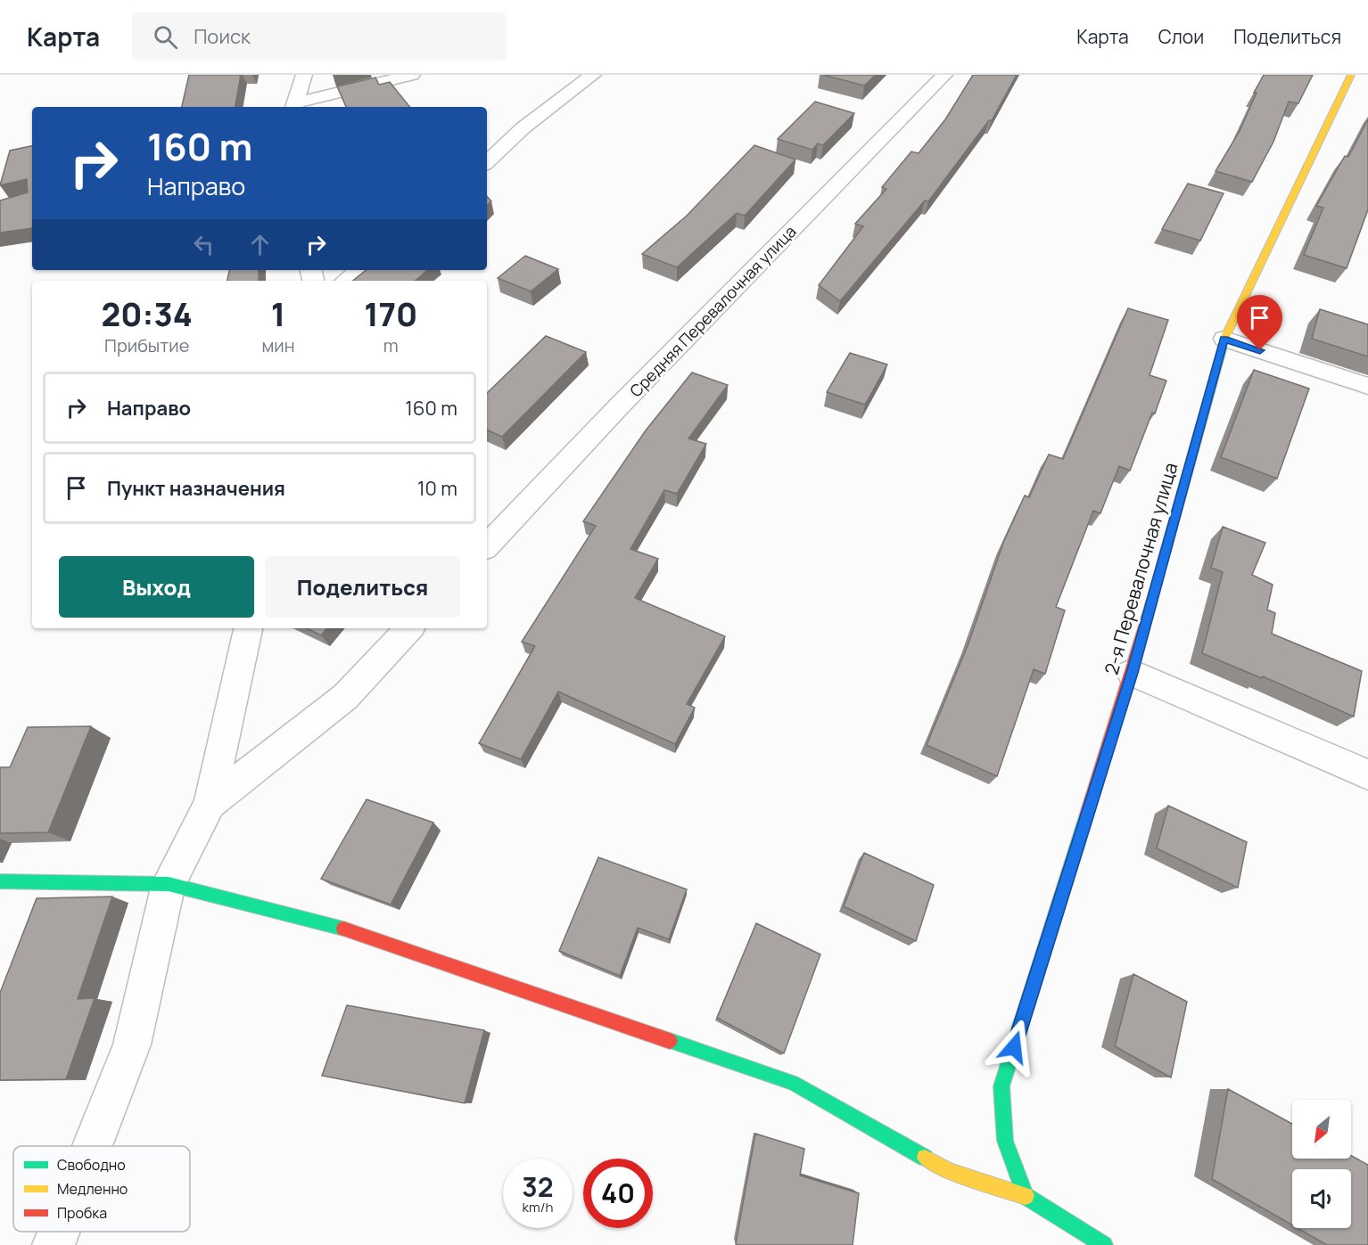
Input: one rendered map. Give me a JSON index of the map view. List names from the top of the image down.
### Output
{
  "streets": {
    "street": ["Средняя Перевалочная улица", "2-я Перевалочная улица"]
  },
  "legend": ["Свободно", "Медленно", "Пробка"],
  "north": "bottom left",
  "page": {
    "header": "Карта",
    "search": "Поиск",
    "nav": ["Карта", "Слои", "Поделиться"],
    "turn": ["160 m", "Направо"],
    "eta": [
      "20:34",
      "Прибытие",
      "1",
      "мин",
      "170",
      "m"
    ],
    "list": [
      {
        "name": "Направо",
        "value": "160 m"
      },
      {
        "name": "Пункт назначения",
        "value": "10 m"
      }
    ],
    "buttons": ["Выход", "Поделиться"],
    "speed": "32 km/h",
    "limit": "40"
  }
}
